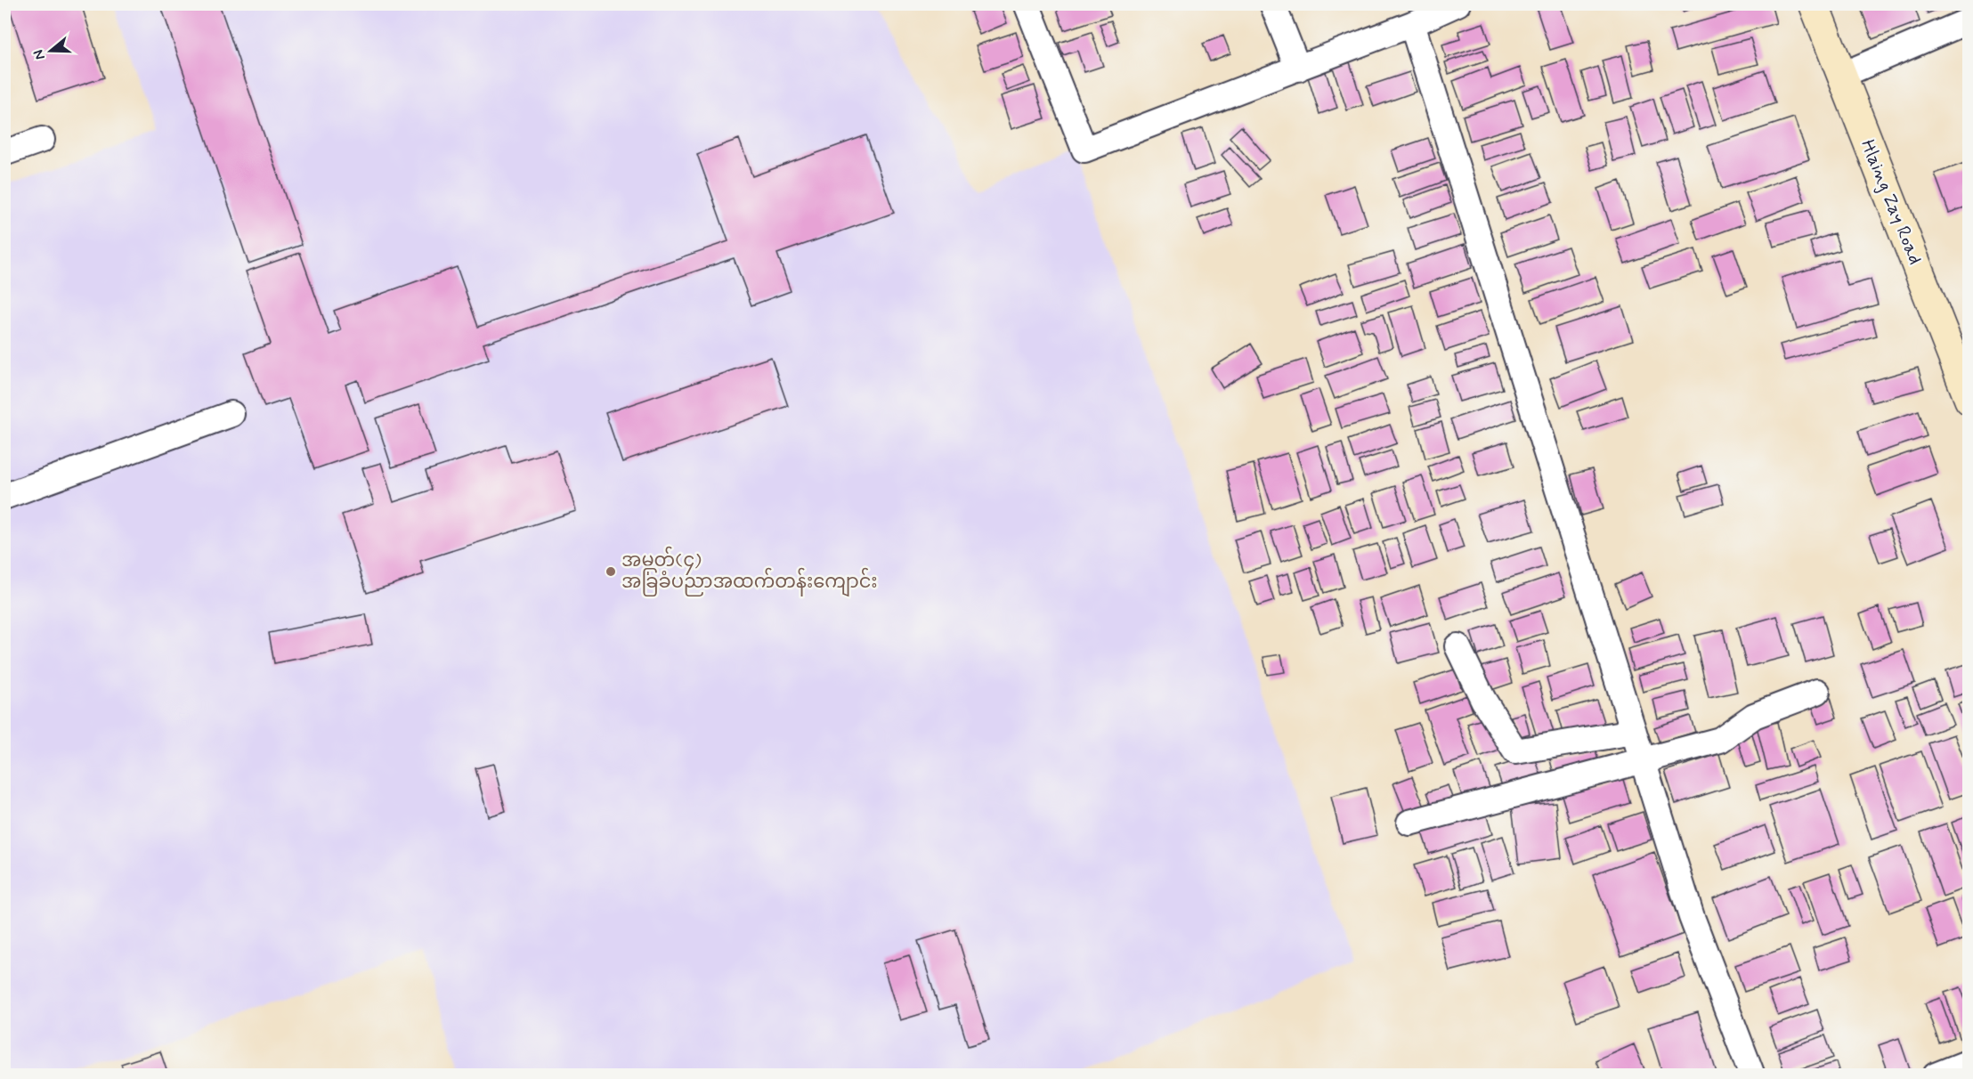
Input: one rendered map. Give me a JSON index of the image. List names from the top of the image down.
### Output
{
  "streets": {
    "street": ["Hlaing Zay Road"]
  },
  "places": ["အမှတ်(၄) အခြခံပညာအထက်တန်းကျောင်း"],
  "north": "left"
}
